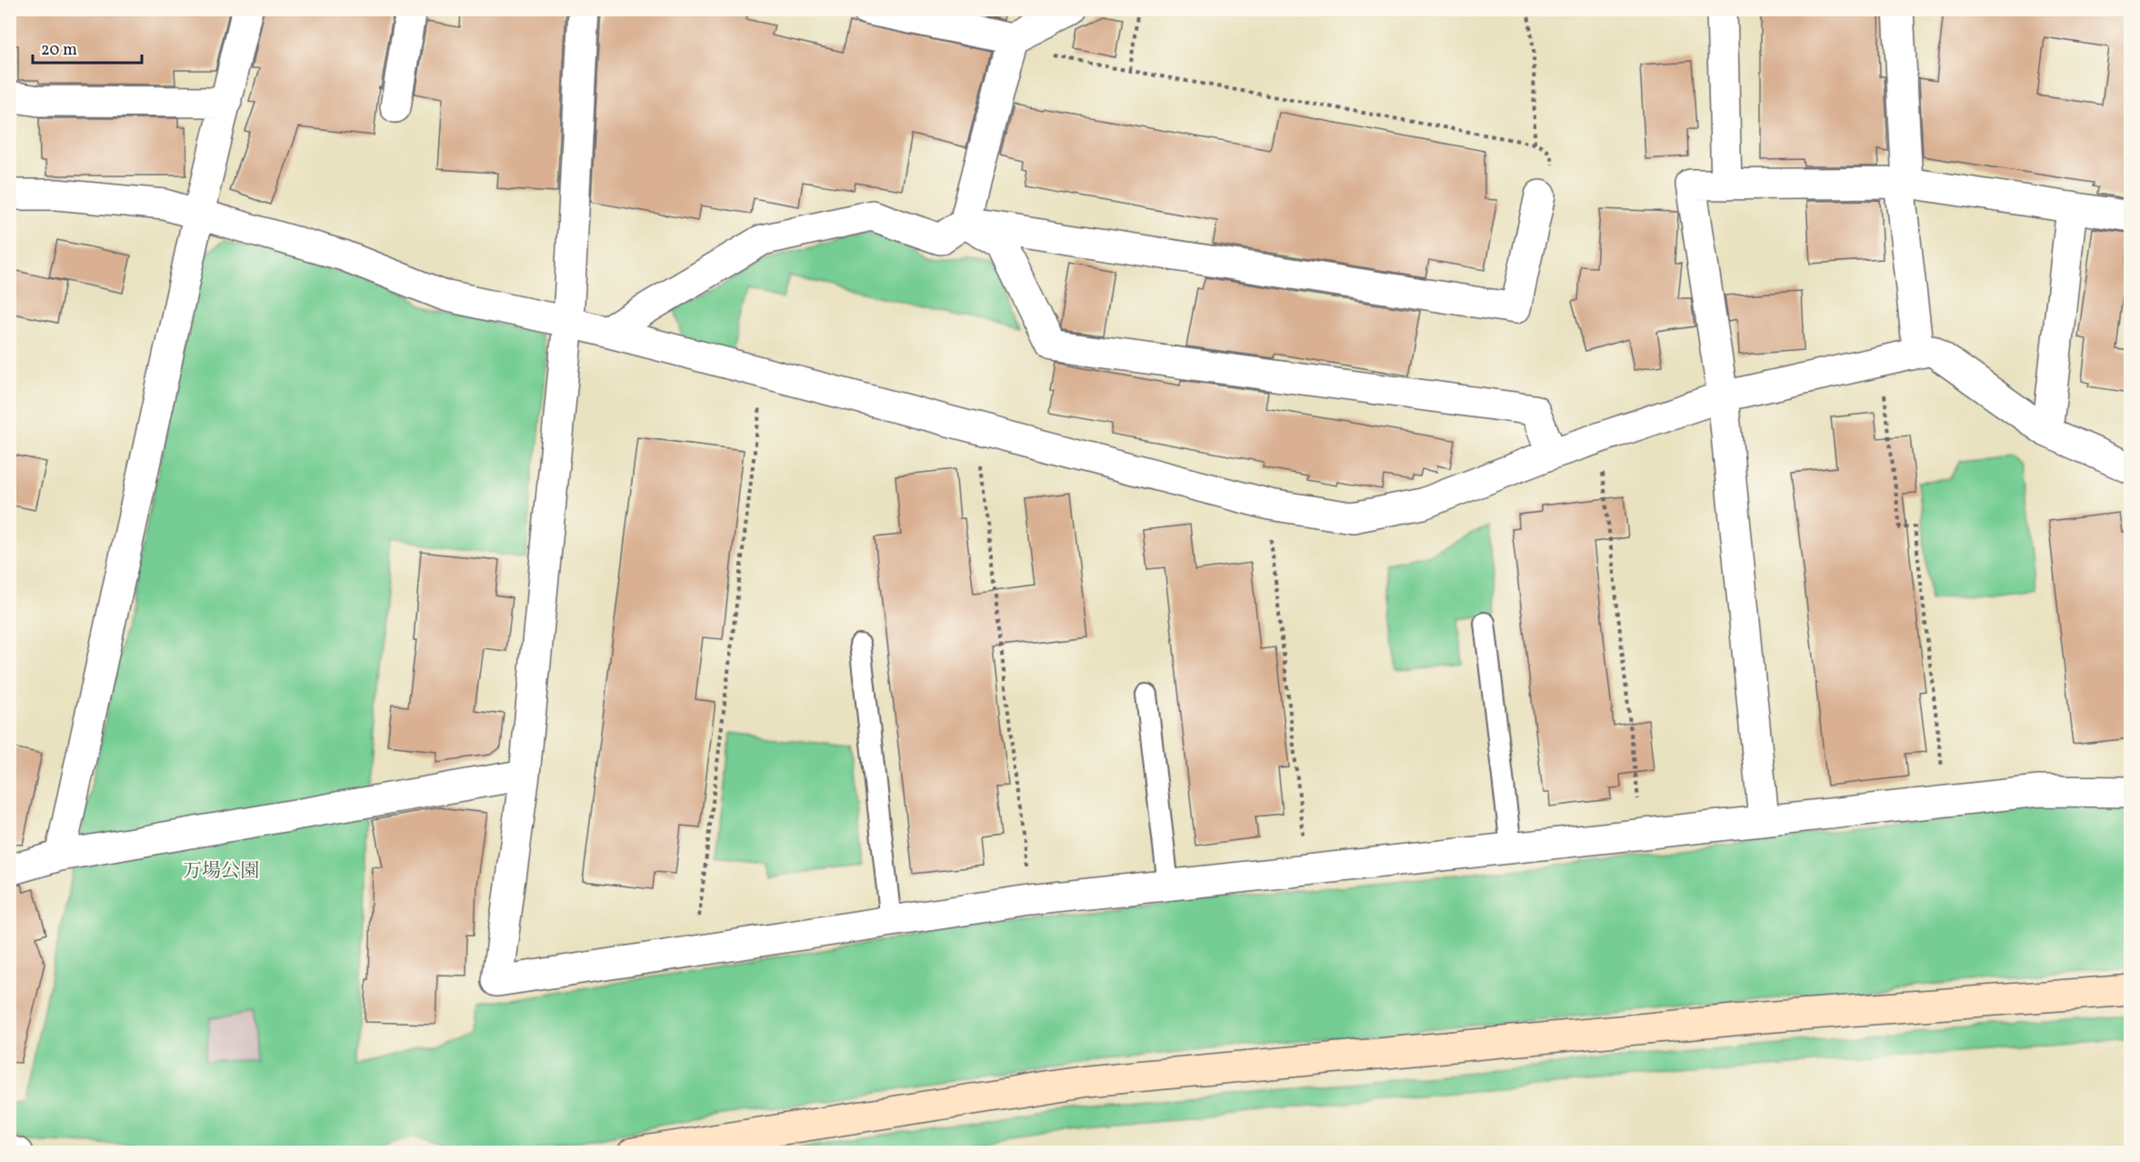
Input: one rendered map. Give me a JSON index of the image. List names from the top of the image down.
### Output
{
  "parks": ["万場公園"],
  "scale_bar": "20 m"
}
